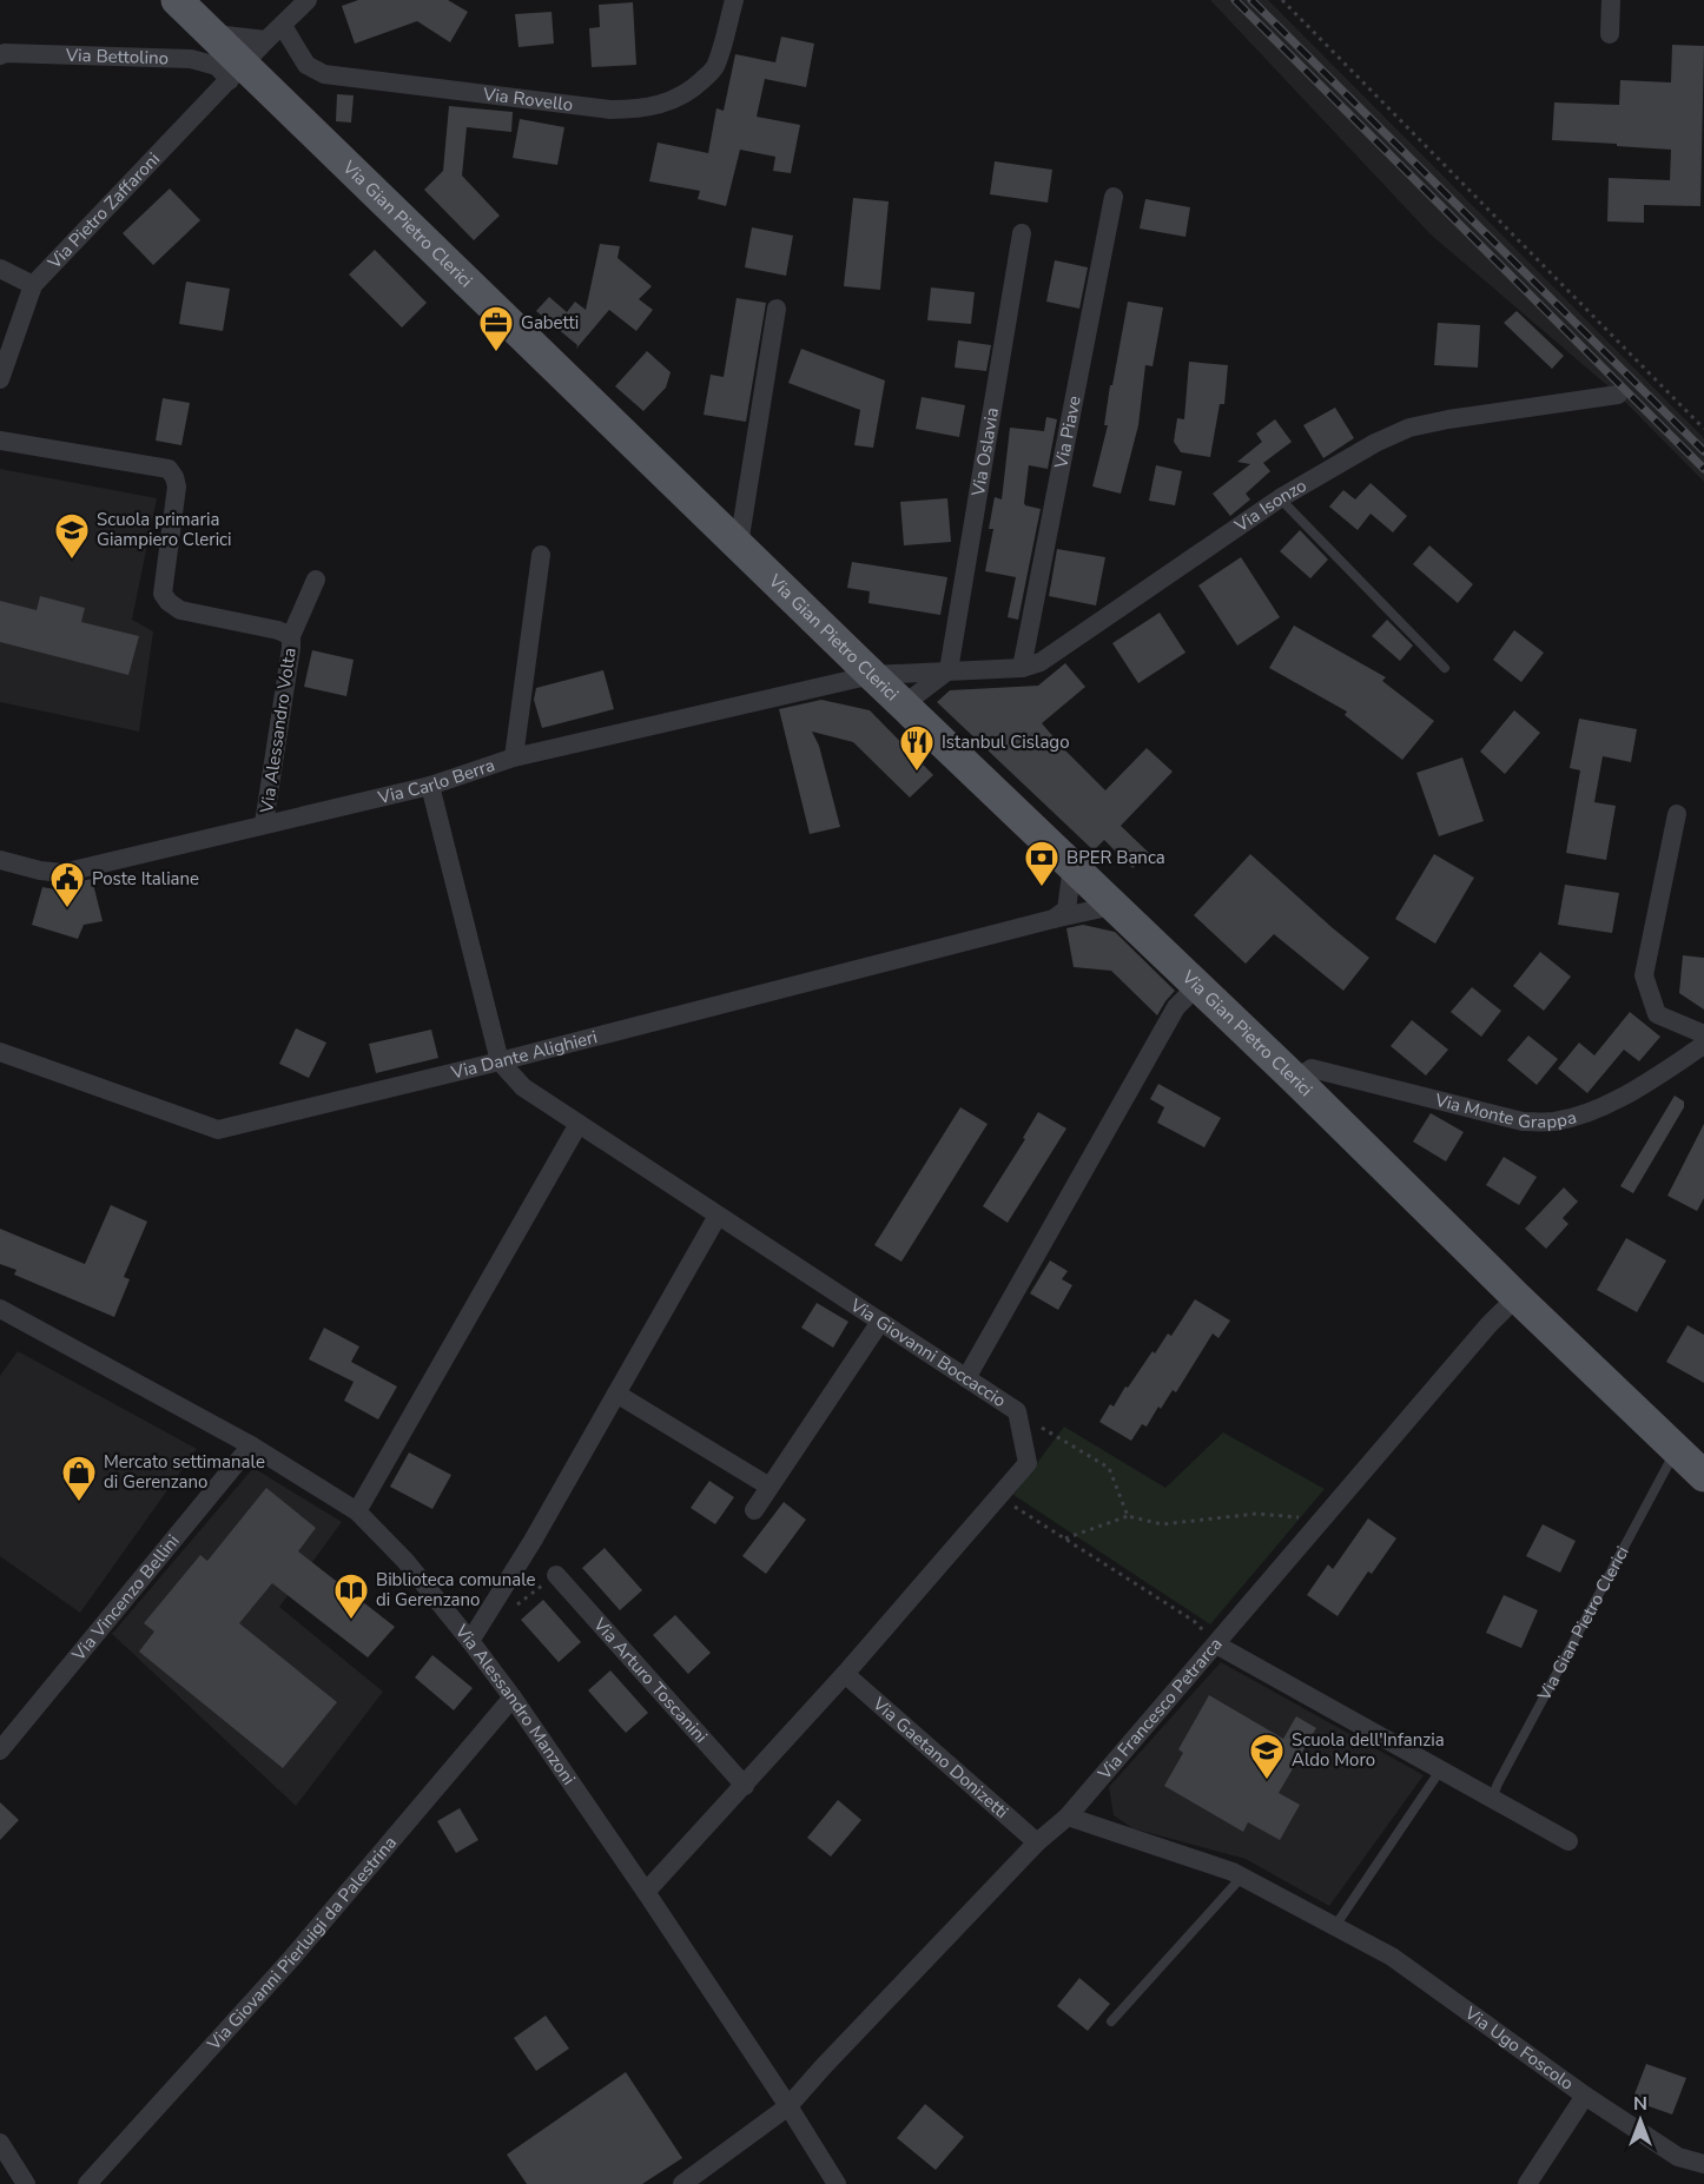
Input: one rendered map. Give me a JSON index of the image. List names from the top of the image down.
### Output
{
  "streets": {
    "main road": ["Via Gian Pietro Clerici"],
    "street": [
      "Via Bettolino",
      "Via Rovello",
      "Via Pietro Zaffaroni",
      "Via Piave",
      "Via Oslavia",
      "Via Isonzo",
      "Via Alessandro Volta",
      "Via Carlo Berra",
      "Via Dante Alighieri",
      "Via Monte Grappa",
      "Via Giovanni Boccaccio",
      "Via Vincenzo Bellini",
      "Via Arturo Toscanini",
      "Via Alessandro Manzoni",
      "Via Francesco Petrarca",
      "Via Gaetano Donizetti",
      "Via Giovanni Pierluigi da Palestrina",
      "Via Ugo Foscolo"
    ]
  },
  "crossings": [
    ["Via Bettolino", "Via Pietro Zaffaroni"],
    ["Via Bettolino", "Via Gian Pietro Clerici"],
    ["Via Rovello", "Via Pietro Zaffaroni"],
    ["Via Pietro Zaffaroni", "Via Gian Pietro Clerici"],
    ["Via Gian Pietro Clerici", "Via Isonzo"],
    ["Via Gian Pietro Clerici", "Via Carlo Berra"],
    ["Via Gian Pietro Clerici", "Via Dante Alighieri"],
    ["Via Gian Pietro Clerici", "Via Monte Grappa"],
    ["Via Gian Pietro Clerici", "Via Francesco Petrarca"],
    ["Via Piave", "Via Isonzo"],
    ["Via Oslavia", "Via Isonzo"],
    ["Via Isonzo", "Via Carlo Berra"],
    ["Via Alessandro Volta", "Via Carlo Berra"],
    ["Via Dante Alighieri", "Via Giovanni Boccaccio"],
    ["Via Giovanni Boccaccio", "Via Arturo Toscanini"],
    ["Via Giovanni Boccaccio", "Via Alessandro Manzoni"],
    ["Via Giovanni Boccaccio", "Via Gaetano Donizetti"],
    ["Via Vincenzo Bellini", "Via Alessandro Manzoni"],
    ["Via Alessandro Manzoni", "Via Francesco Petrarca"],
    ["Via Alessandro Manzoni", "Via Giovanni Pierluigi da Palestrina"],
    ["Via Francesco Petrarca", "Via Gaetano Donizetti"],
    ["Via Francesco Petrarca", "Via Ugo Foscolo"]
  ],
  "places": {
    "office": ["Gabetti"],
    "school or university": ["Scuola primaria Giampiero Clerici", "Scuola dell'Infanzia Aldo Moro"],
    "restaurant": ["Istanbul Cislago"],
    "bank": ["BPER Banca"],
    "public building": ["Poste Italiane"],
    "shop": ["Mercato settimanale di Gerenzano"],
    "library": ["Biblioteca comunale di Gerenzano"]
  },
  "north": "top"
}
